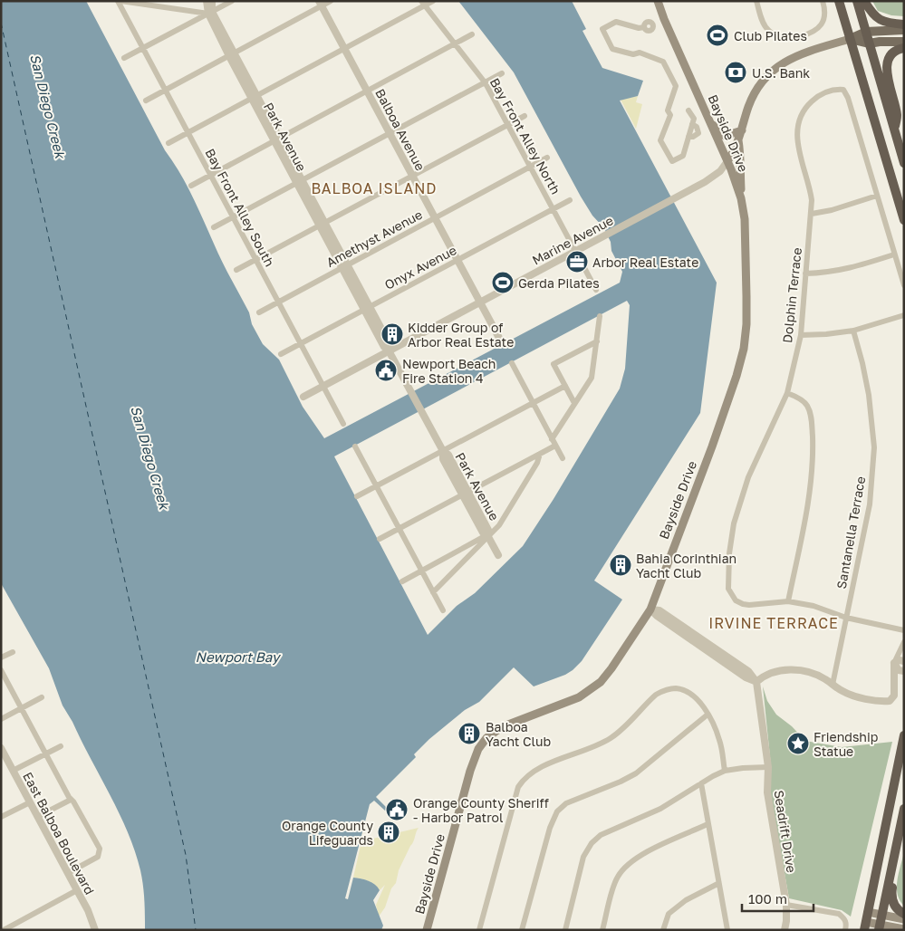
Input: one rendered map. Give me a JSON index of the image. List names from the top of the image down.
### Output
{
  "streets": {
    "main road": ["Bayside Drive"],
    "street": [
      "Balboa Avenue",
      "Bay Front Alley North",
      "Park Avenue",
      "Bay Front Alley South",
      "Amethyst Avenue",
      "Marine Avenue",
      "Onyx Avenue",
      "Dolphin Terrace",
      "Santanella Terrace",
      "Seadrift Drive",
      "East Balboa Boulevard"
    ]
  },
  "crossings": [
    ["Balboa Avenue", "Amethyst Avenue"],
    ["Balboa Avenue", "Marine Avenue"],
    ["Balboa Avenue", "Onyx Avenue"],
    ["Bayside Drive", "Marine Avenue"],
    ["Bay Front Alley North", "Amethyst Avenue"],
    ["Bay Front Alley North", "Marine Avenue"],
    ["Bay Front Alley North", "Onyx Avenue"],
    ["Park Avenue", "Amethyst Avenue"],
    ["Park Avenue", "Marine Avenue"],
    ["Park Avenue", "Onyx Avenue"],
    ["Bay Front Alley South", "Amethyst Avenue"],
    ["Bay Front Alley South", "Marine Avenue"],
    ["Bay Front Alley South", "Onyx Avenue"]
  ],
  "districts": ["BALBOA ISLAND", "IRVINE TERRACE"],
  "water": ["San Diego Creek", "Newport Bay"],
  "places": {
    "sports": ["Club Pilates", "Gerda Pilates"],
    "bank": ["U.S. Bank"],
    "office": ["Arbor Real Estate"],
    "building": [
      "Kidder Group of Arbor Real Estate",
      "Bahia Corinthian Yacht Club",
      "Balboa Yacht Club",
      "Orange County Lifeguards"
    ],
    "public building": ["Newport Beach Fire Station 4", "Orange County Sheriff - Harbor Patrol"],
    "place": ["Friendship Statue"]
  },
  "scale_bar": "100 m"
}
